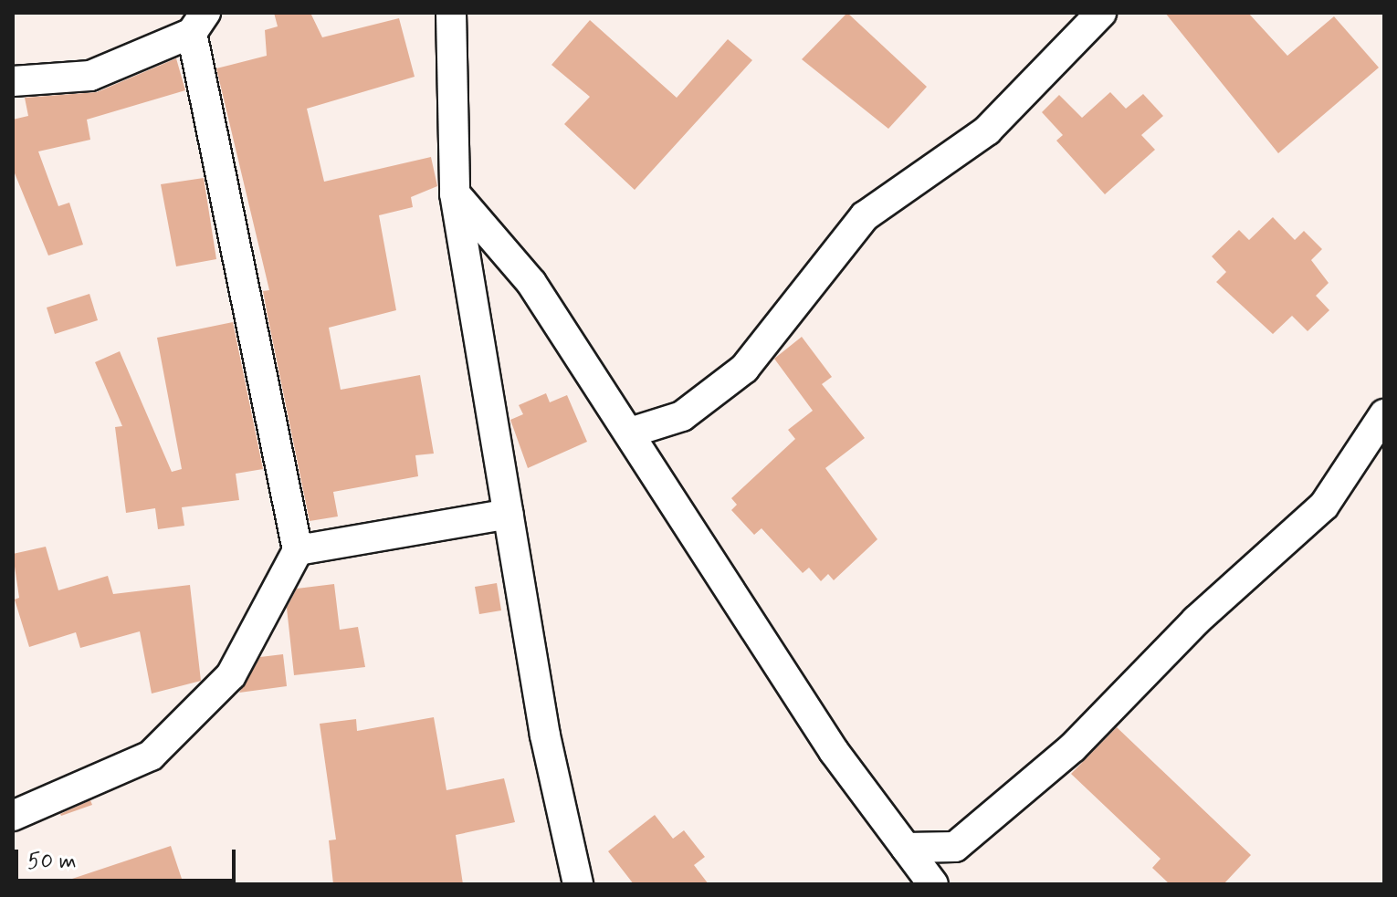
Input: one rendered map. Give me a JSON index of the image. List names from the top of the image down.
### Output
{
  "scale_bar": "50 m"
}
